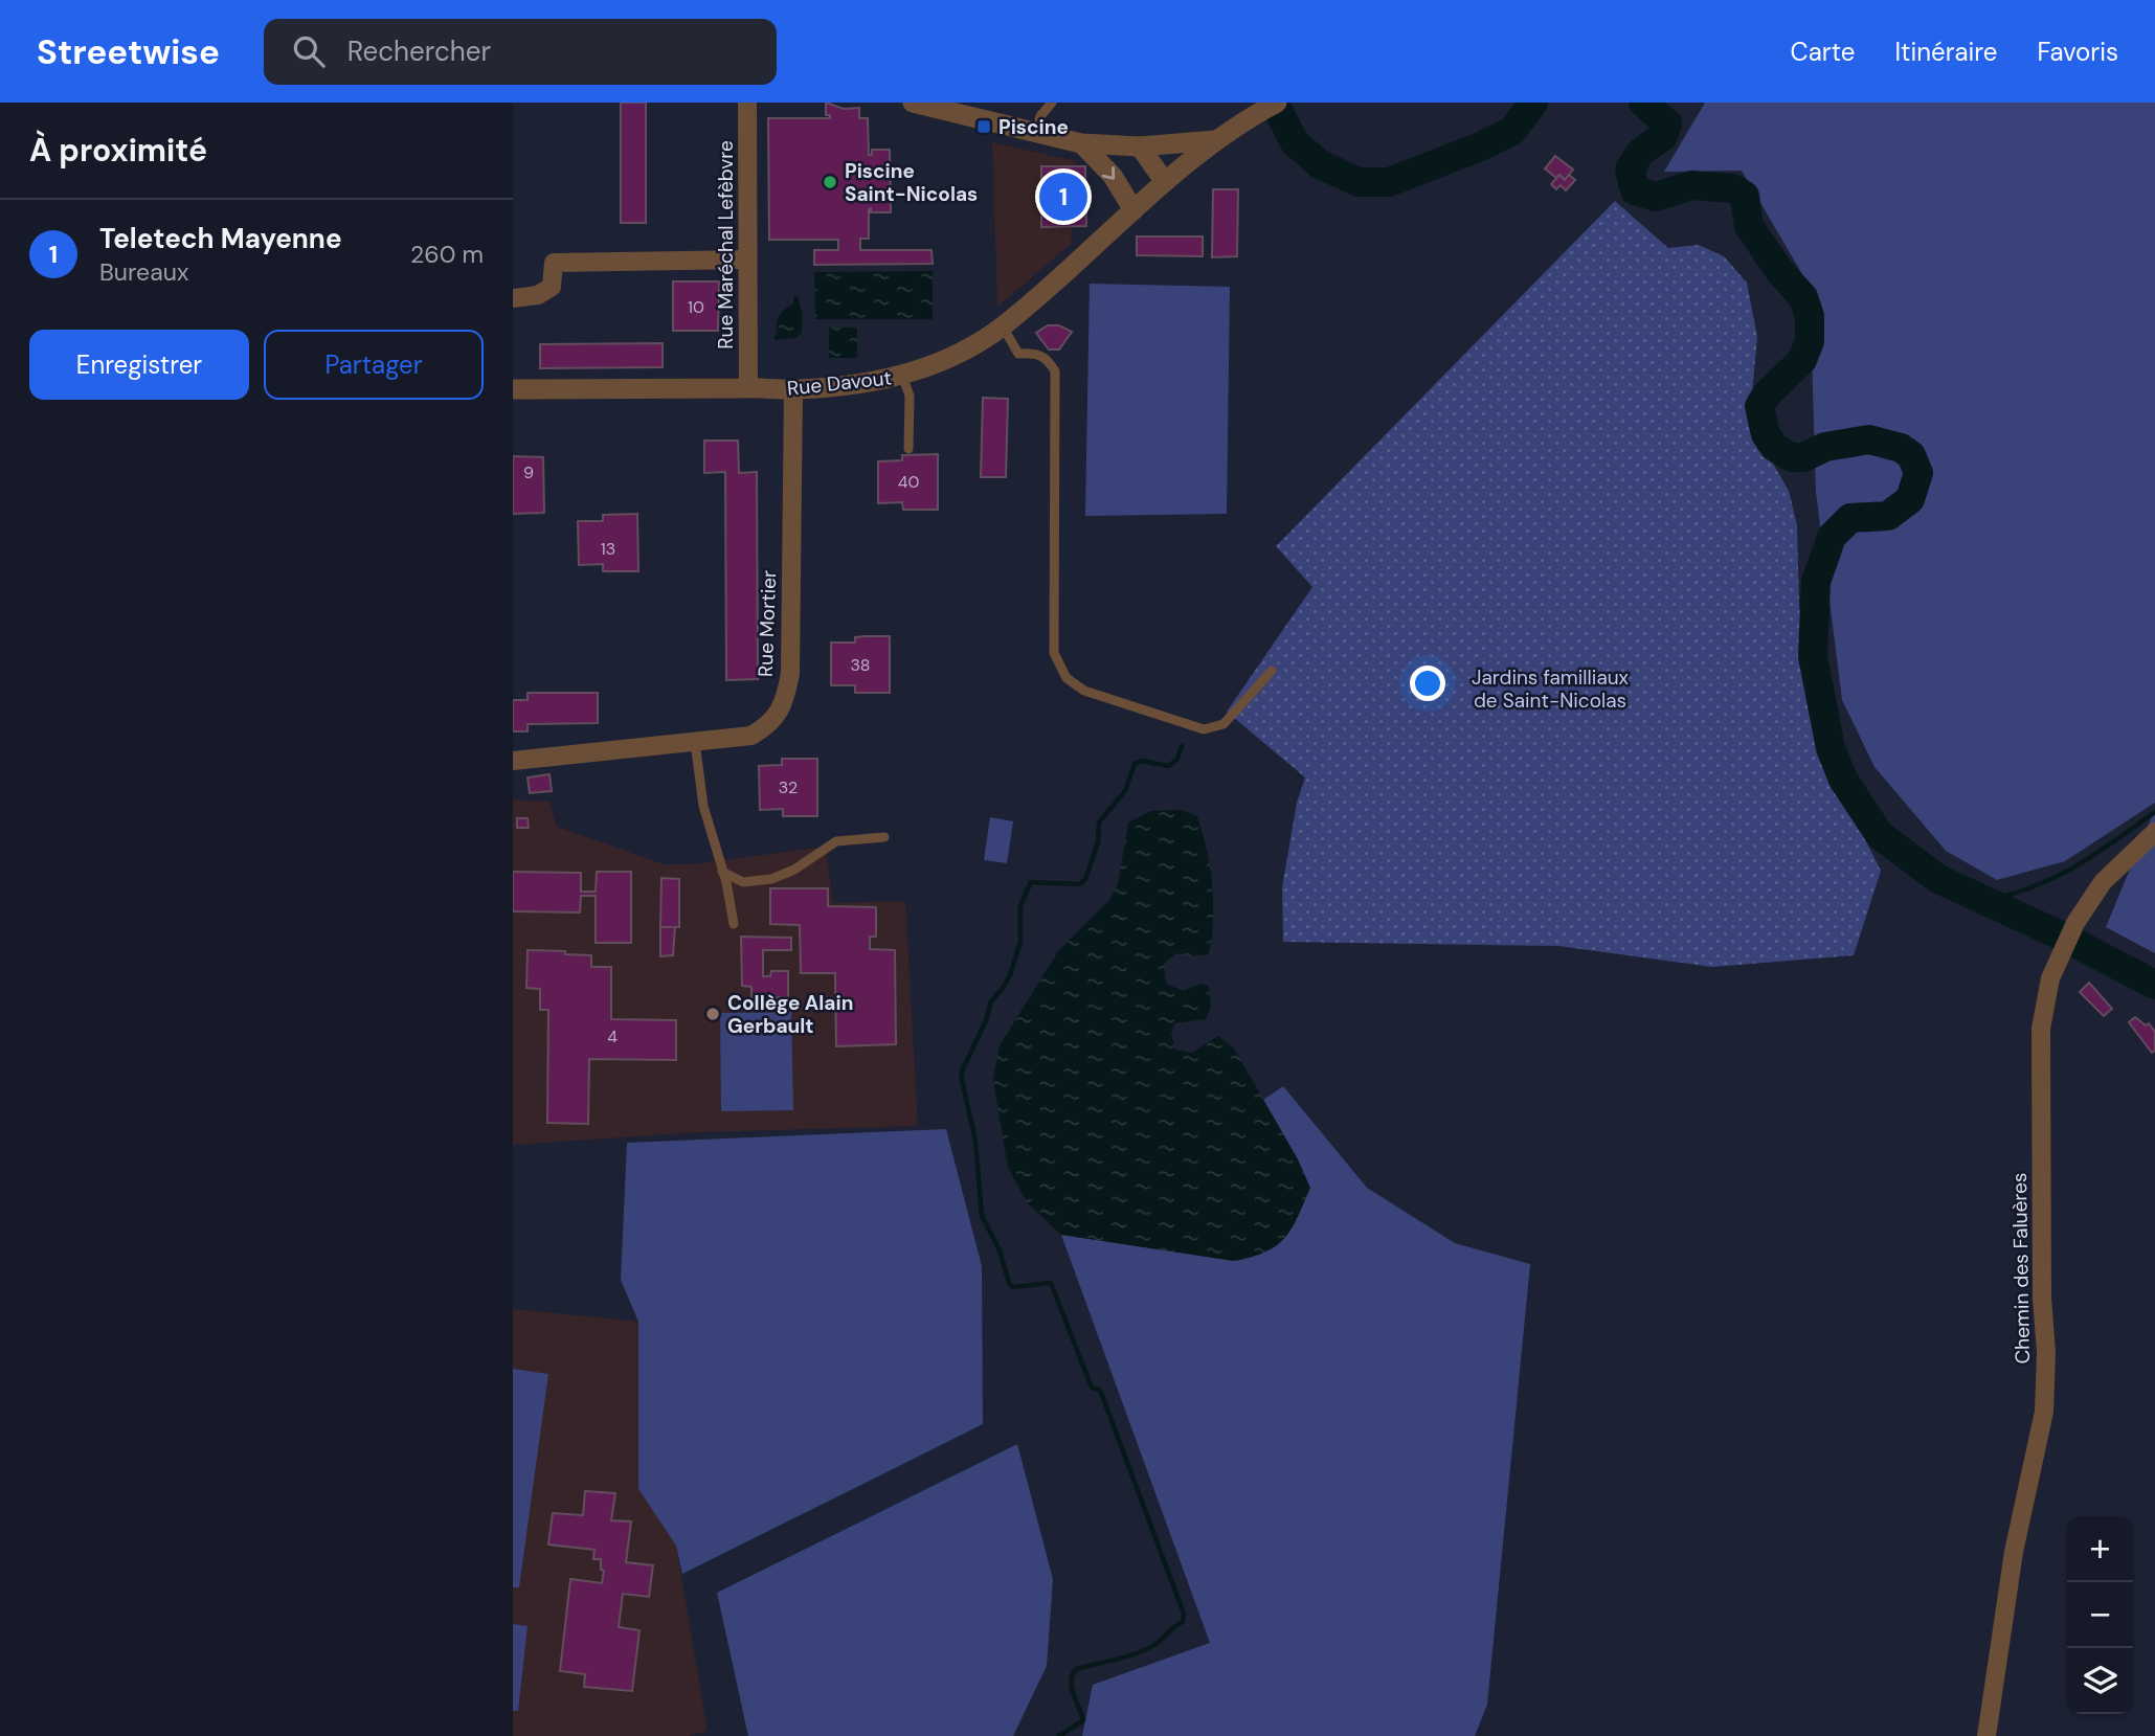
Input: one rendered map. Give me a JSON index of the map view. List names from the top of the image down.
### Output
{
  "streets": {
    "street": [
      "Rue Maréchal Lefèbvre",
      "Rue Davout",
      "Rue Mortier",
      "Chemin des Faluères"
    ]
  },
  "crossings": [
    ["Rue Maréchal Lefèbvre", "Rue Davout"],
    ["Rue Davout", "Rue Mortier"]
  ],
  "parks": ["Jardins familliaux de Saint-Nicolas"],
  "places": {
    "transit": ["Piscine"],
    "other": ["Piscine Saint-Nicolas", "Collège Alain Gerbault"]
  },
  "house_numbers": [
    "10",
    "9",
    "40",
    "13",
    "38",
    "32",
    "4"
  ],
  "page": {
    "header": "Streetwise",
    "search": "Rechercher",
    "nav": ["Carte", "Itinéraire", "Favoris"],
    "heading": "À proximité",
    "pins": "1",
    "list": [
      {
        "mark": "1",
        "name": "Teletech Mayenne",
        "note": "Bureaux",
        "value": "260 m"
      }
    ],
    "buttons": ["Enregistrer", "Partager"],
    "map_buttons": ["+", "−"]
  }
}
